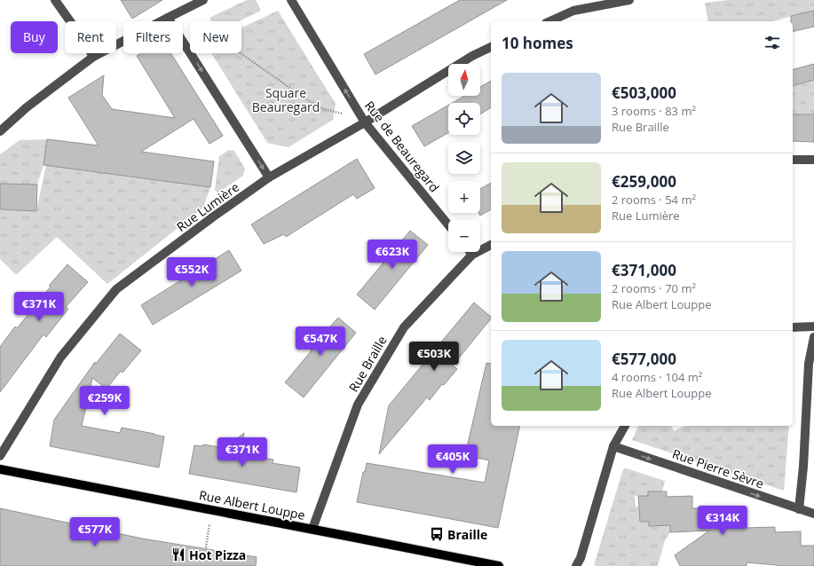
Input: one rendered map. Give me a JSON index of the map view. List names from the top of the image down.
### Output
{
  "streets": {
    "main road": ["Rue Albert Louppe"],
    "street": [
      "Rue de Beauregard",
      "Rue Lumière",
      "Rue Braille",
      "Rue Pierre Sèvre"
    ]
  },
  "crossings": [
    ["Rue de Beauregard", "Rue Lumière"],
    ["Rue Braille", "Rue Albert Louppe"]
  ],
  "one_way": ["Rue de Beauregard", "Rue Pierre Sèvre"],
  "parks": ["Square Beauregard"],
  "places": {
    "bus stop": ["Braille"],
    "restaurant": ["Hot Pizza"]
  },
  "north": "top",
  "page": {
    "chip": [
      "Buy",
      "Rent",
      "Filters",
      "New"
    ],
    "heading": "10 homes",
    "map_buttons": ["+", "−"],
    "list": [
      {
        "name": "€503,000",
        "note": "3 rooms · 83 m² · Rue Braille"
      },
      {
        "name": "€259,000",
        "note": "2 rooms · 54 m² · Rue Lumière"
      },
      {
        "name": "€371,000",
        "note": "2 rooms · 70 m² · Rue Albert Louppe"
      },
      {
        "name": "€577,000",
        "note": "4 rooms · 104 m² · Rue Albert Louppe"
      }
    ],
    "price": [
      "€623K",
      "€552K",
      "€371K",
      "€547K",
      "€503K",
      "€259K",
      "€371K",
      "€405K",
      "€314K",
      "€577K"
    ]
  }
}
